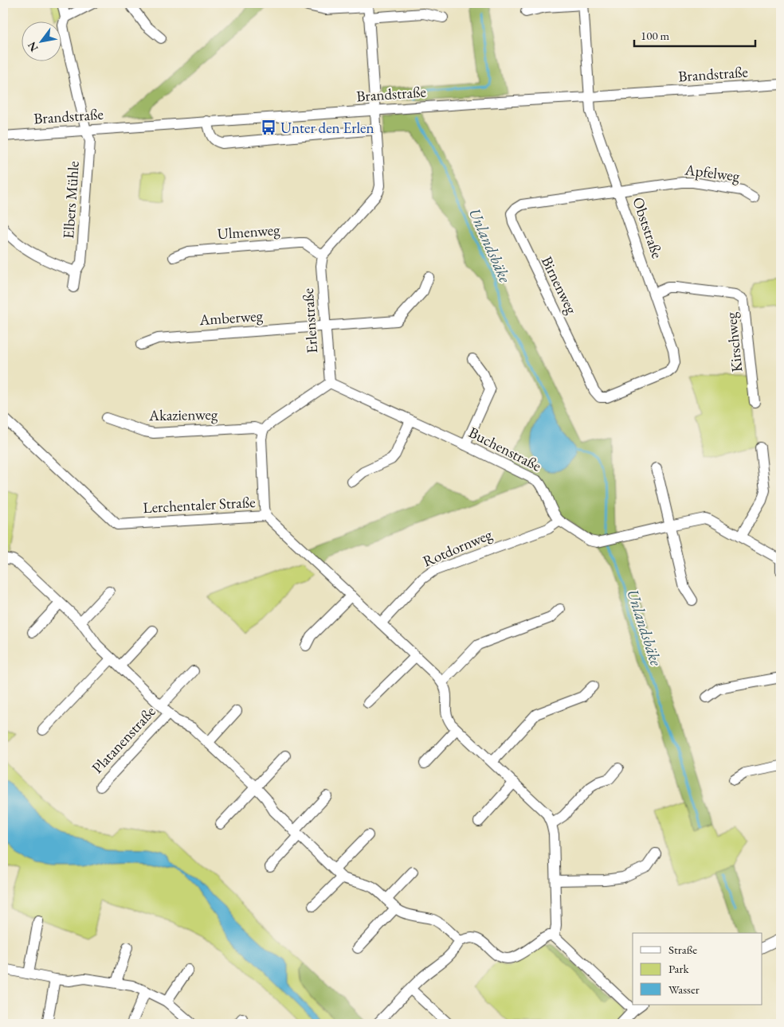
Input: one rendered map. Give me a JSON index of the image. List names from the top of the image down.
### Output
{
  "streets": {
    "street": [
      "Brandstraße",
      "Apfelweg",
      "Elbers Mühle",
      "Obststraße",
      "Ulmenweg",
      "Birnenweg",
      "Amberweg",
      "Erlenstraße",
      "Kirschweg",
      "Akazienweg",
      "Buchenstraße",
      "Lerchentaler Straße",
      "Rotdornweg",
      "Platanenstraße"
    ]
  },
  "crossings": [
    ["Brandstraße", "Elbers Mühle"],
    ["Brandstraße", "Obststraße"],
    ["Apfelweg", "Obststraße"],
    ["Apfelweg", "Birnenweg"],
    ["Obststraße", "Birnenweg"],
    ["Obststraße", "Kirschweg"],
    ["Ulmenweg", "Erlenstraße"],
    ["Amberweg", "Erlenstraße"],
    ["Erlenstraße", "Buchenstraße"],
    ["Buchenstraße", "Rotdornweg"],
    ["Lerchentaler Straße", "Rotdornweg"]
  ],
  "water": ["Unlandsbäke"],
  "places": {
    "bus stop": ["Unter den Erlen"]
  },
  "legend": ["Straße", "Park", "Wasser"],
  "scale_bar": "100 m",
  "north": "bottom left"
}
